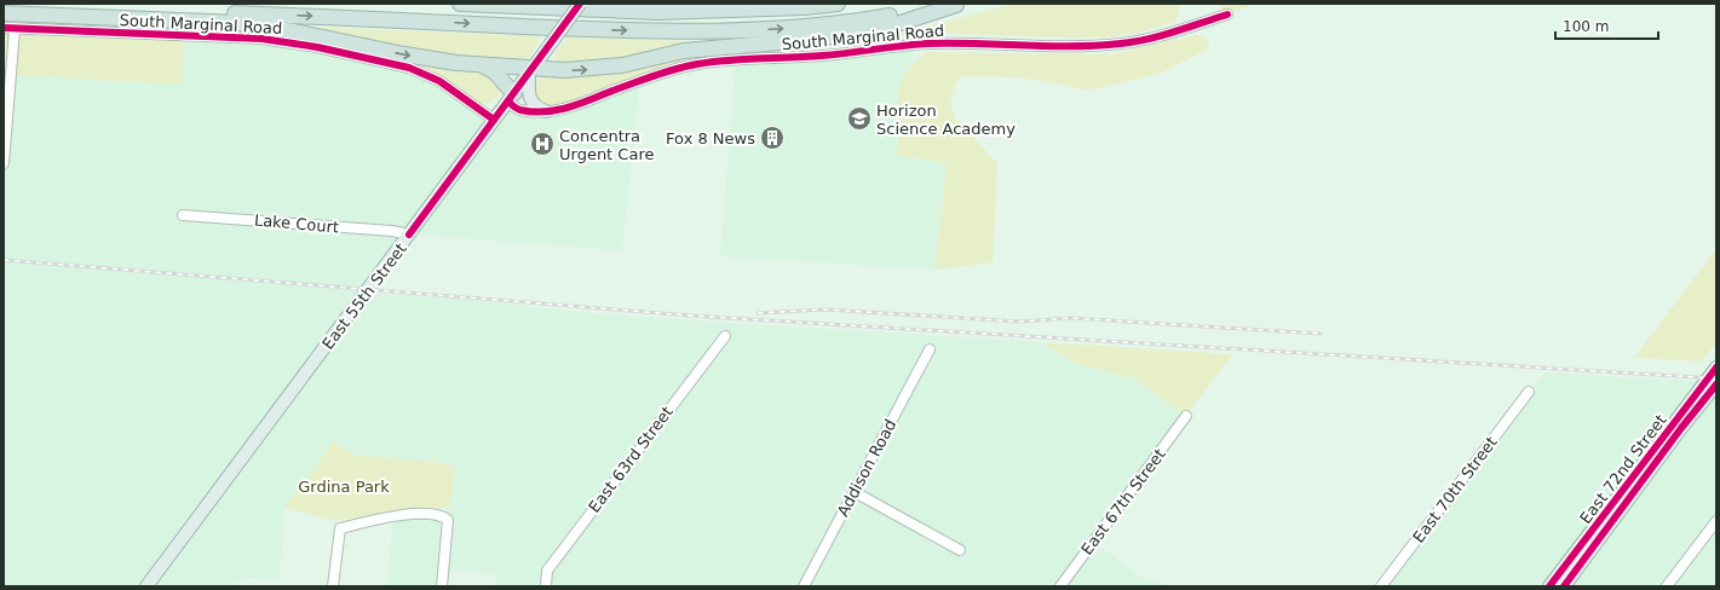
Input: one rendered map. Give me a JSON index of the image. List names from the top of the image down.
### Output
{
  "streets": {
    "main road": ["East 55th Street", "East 72nd Street"],
    "street": [
      "South Marginal Road",
      "Lake Court",
      "East 63rd Street",
      "Addison Road",
      "East 70th Street",
      "East 67th Street"
    ]
  },
  "crossings": [
    ["South Marginal Road", "East 55th Street"],
    ["Lake Court", "East 55th Street"]
  ],
  "parks": ["Grdina Park"],
  "places": {
    "school or university": ["Horizon Science Academy"],
    "building": ["Fox 8 News"],
    "hospital": ["Concentra Urgent Care"]
  },
  "scale_bar": "100 m"
}
